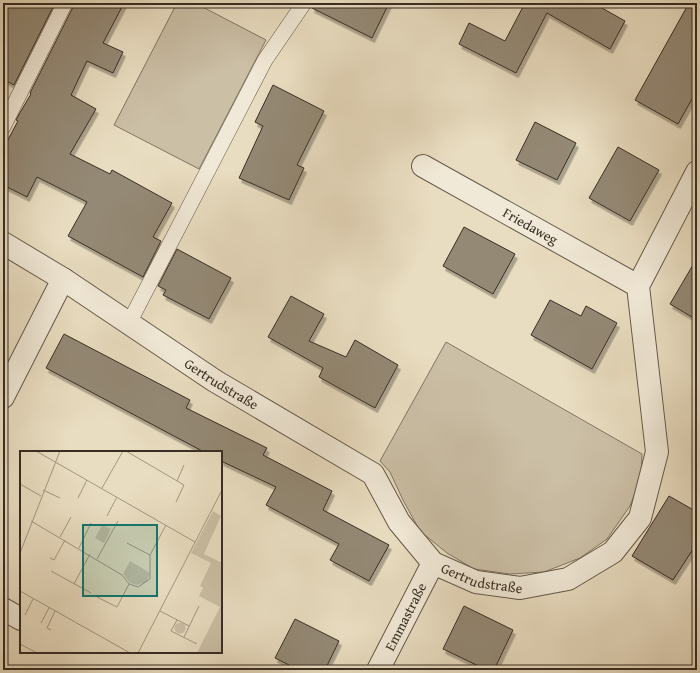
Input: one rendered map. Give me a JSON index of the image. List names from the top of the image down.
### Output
{
  "streets": {
    "street": ["Friedaweg", "Gertrudstraße", "Emmastraße"]
  },
  "crossings": [
    ["Friedaweg", "Gertrudstraße"],
    ["Gertrudstraße", "Emmastraße"]
  ]
}
